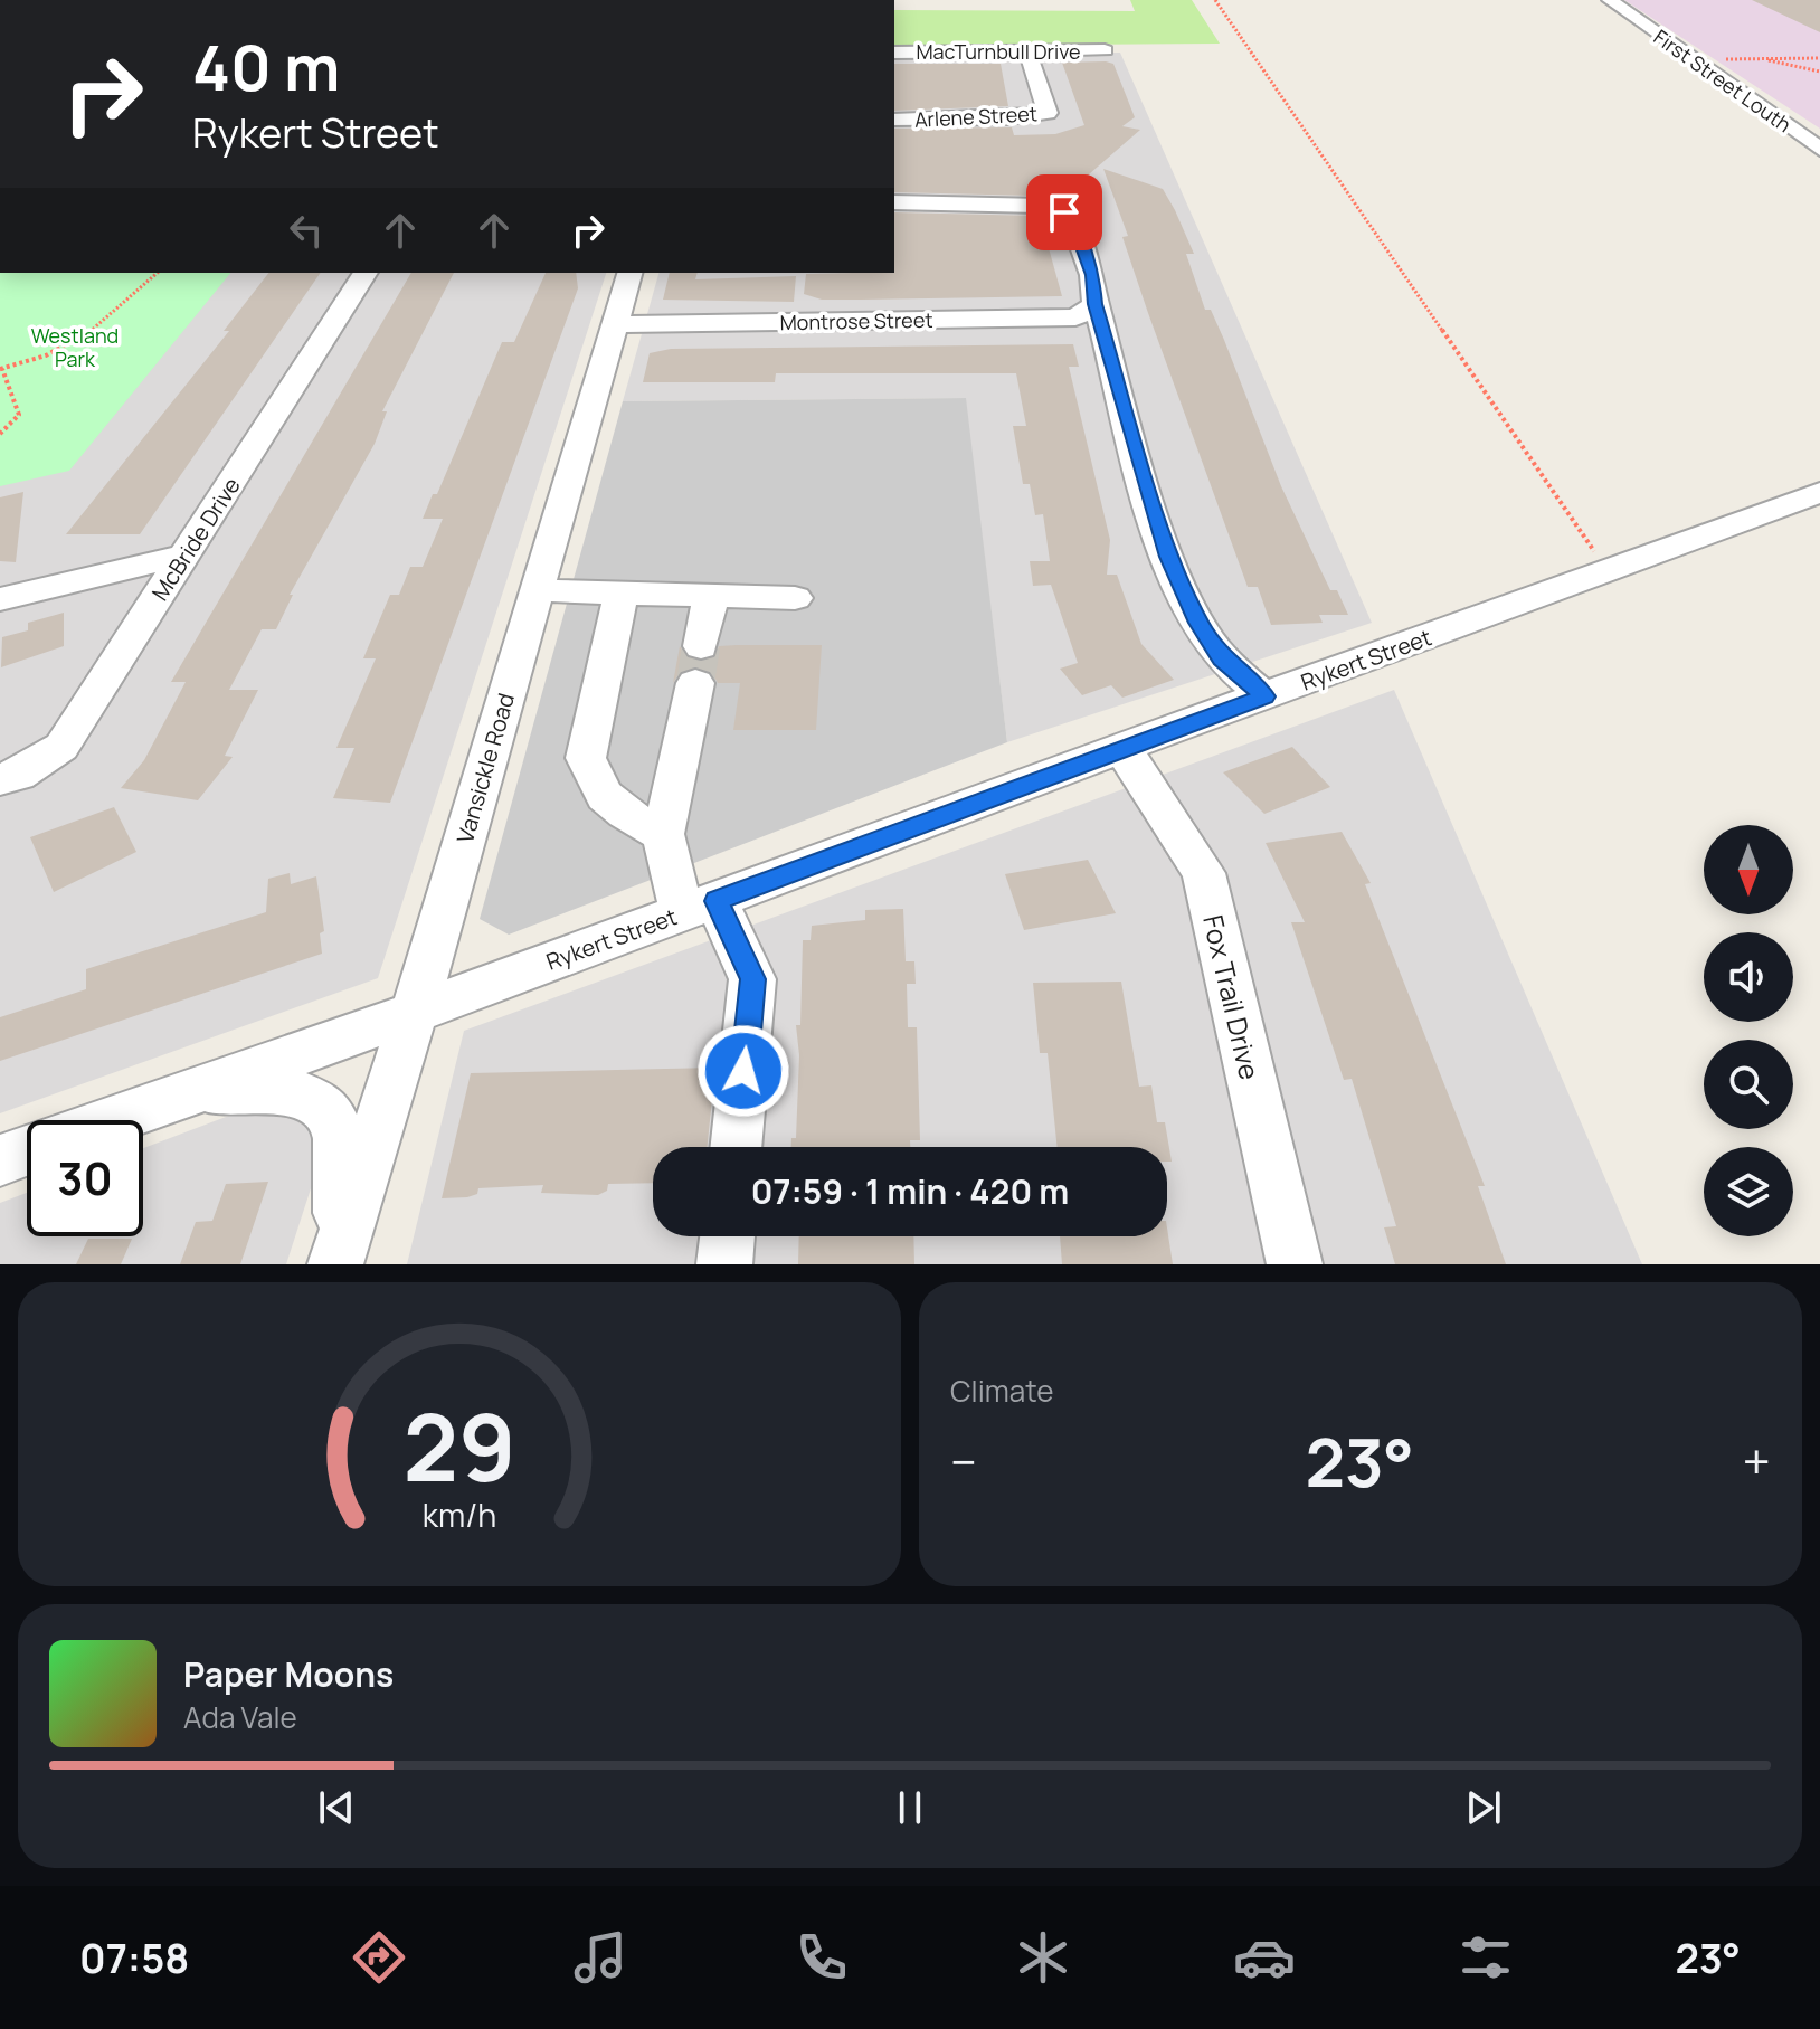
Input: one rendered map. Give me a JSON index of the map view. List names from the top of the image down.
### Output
{
  "streets": {
    "street": [
      "MacTurnbull Drive",
      "First Street Louth",
      "Arlene Street",
      "Montrose Street",
      "McBride Drive",
      "Rykert Street",
      "Vansickle Road",
      "Fox Trail Drive"
    ]
  },
  "crossings": [
    ["MacTurnbull Drive", "Arlene Street"],
    ["Montrose Street", "Vansickle Road"],
    ["Rykert Street", "Vansickle Road"],
    ["Rykert Street", "Fox Trail Drive"]
  ],
  "parks": ["Westland Park"],
  "north": "bottom",
  "page": {
    "turn": ["40 m", "Rykert Street"],
    "limit": "30",
    "trip": "07:59 · 1 min · 420 m",
    "tile": "Climate",
    "heat": ["−", "23°", "+"],
    "song": ["Paper Moons", "Ada Vale"],
    "tabs": ["07:58", "23°"],
    "gauge": ["29", "km/h"]
  }
}
